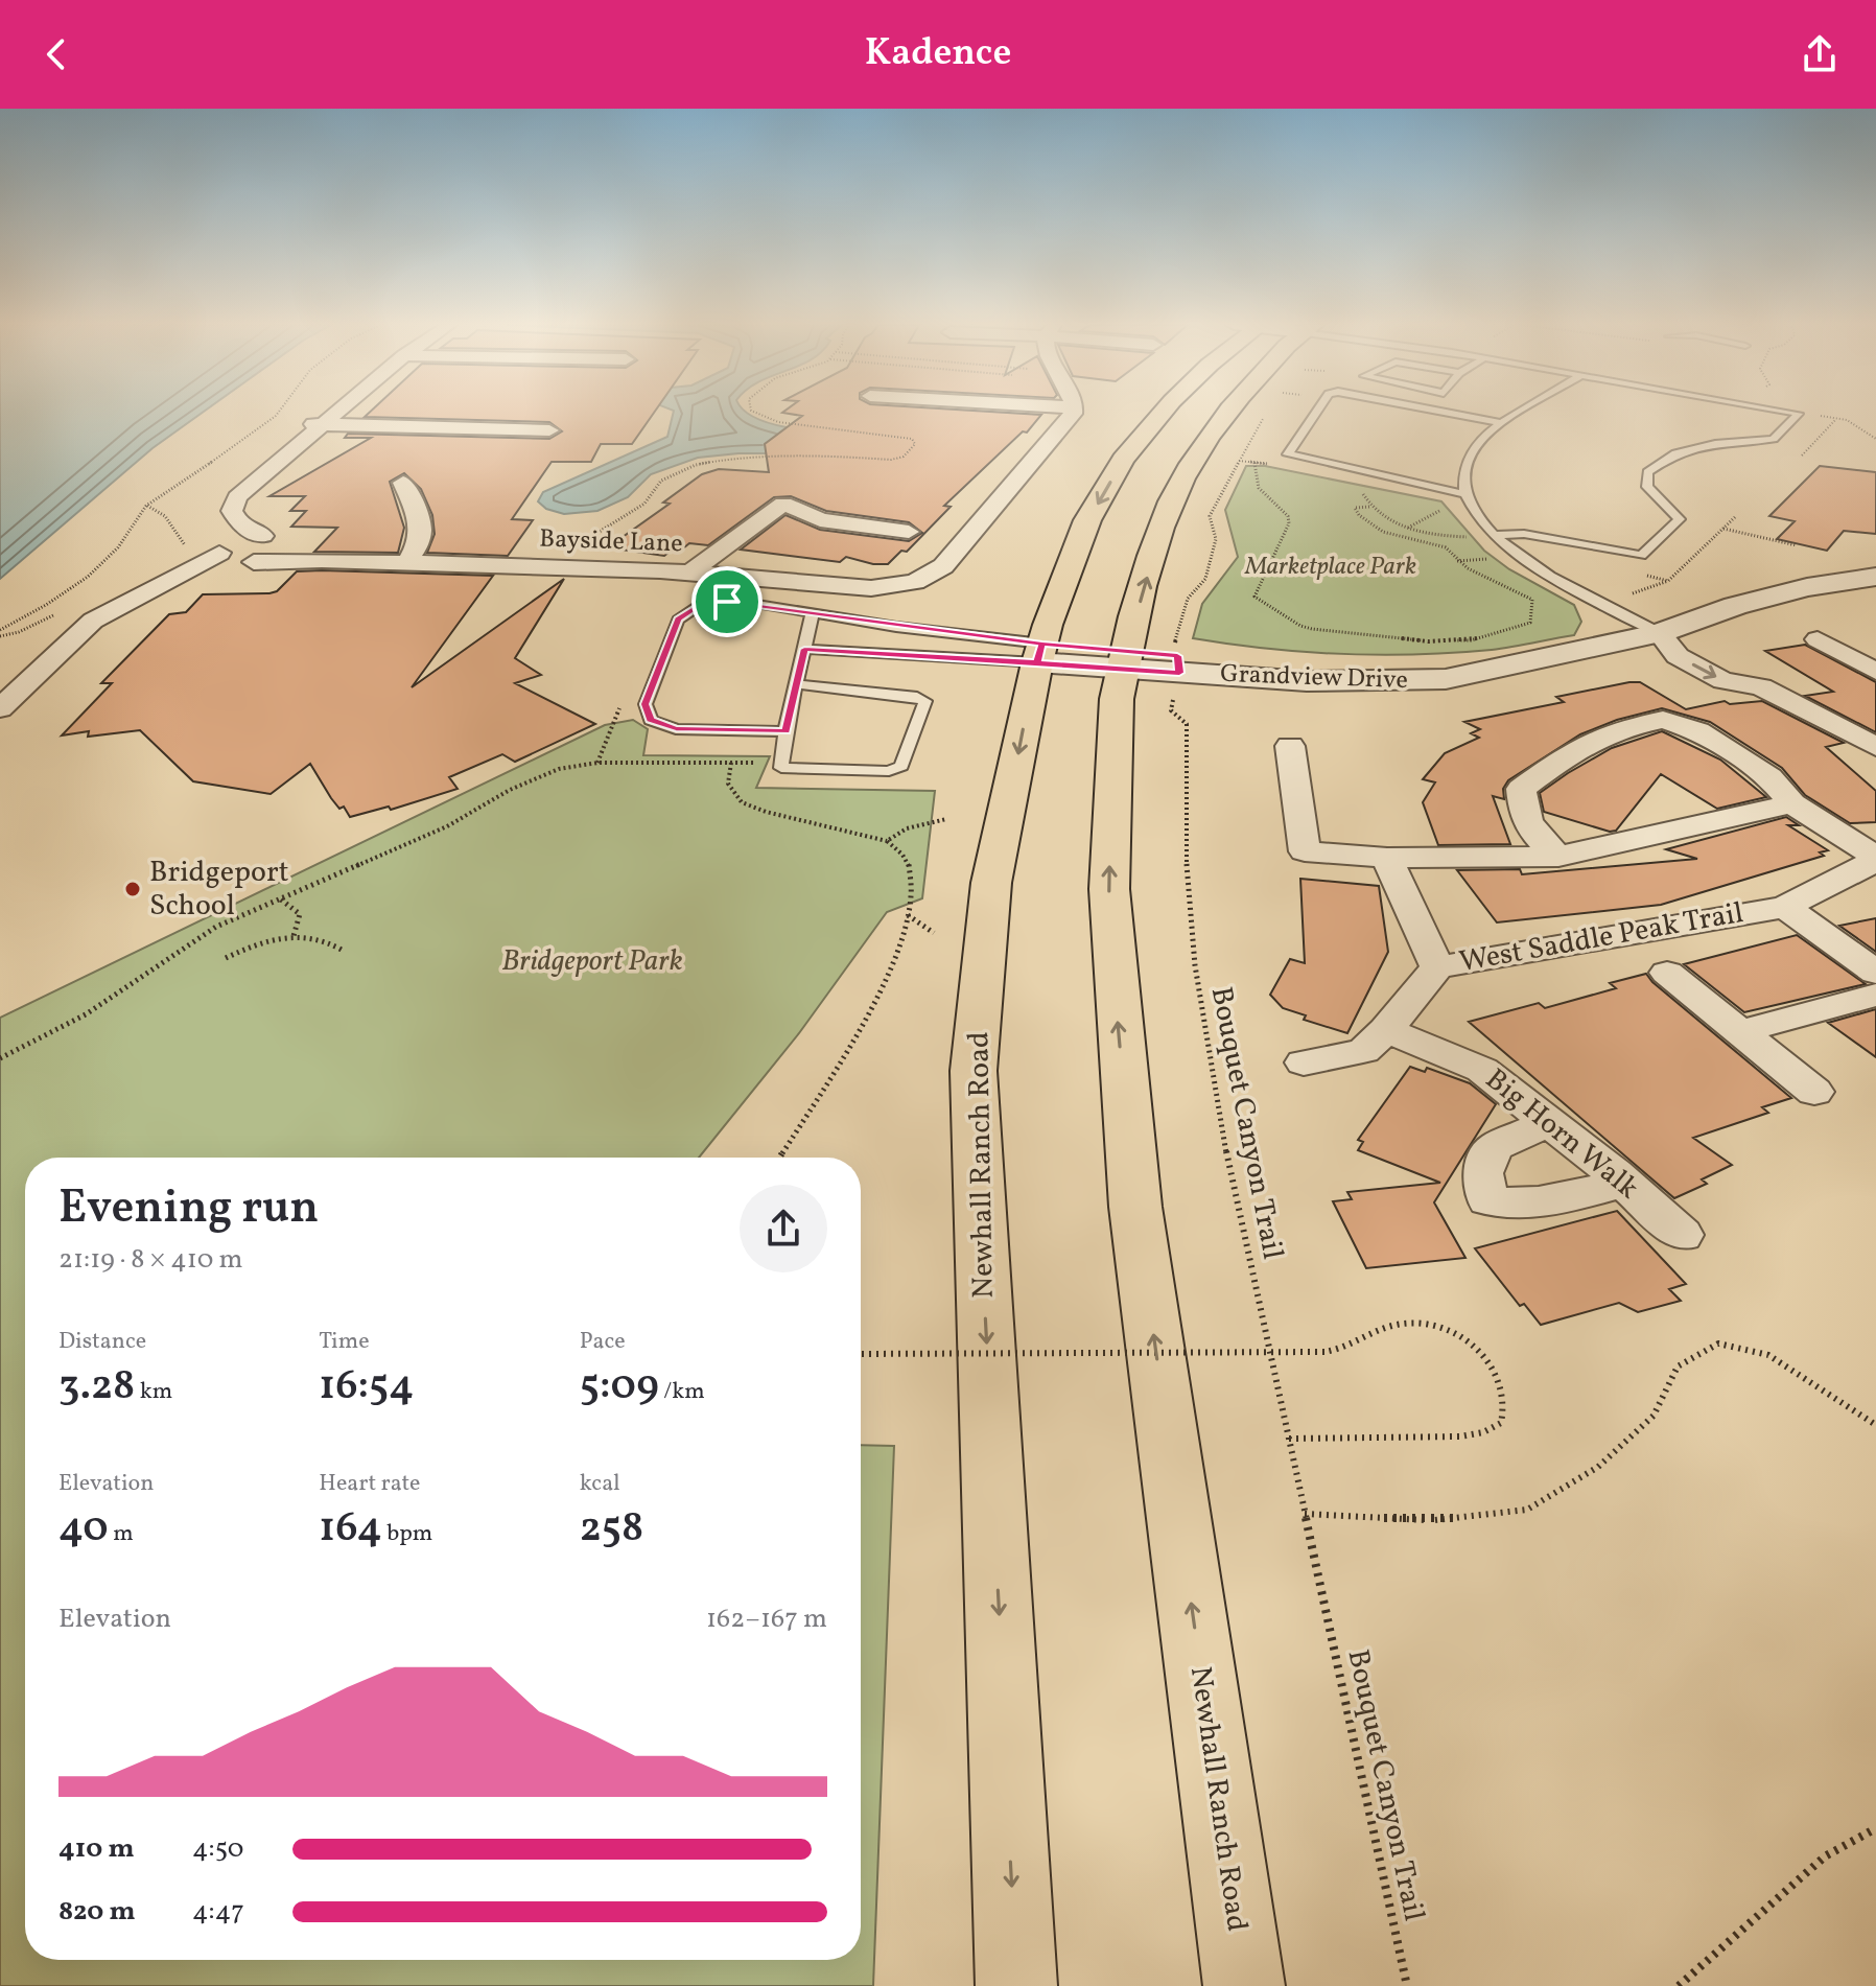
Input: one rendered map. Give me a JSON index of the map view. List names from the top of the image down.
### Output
{
  "streets": {
    "main road": ["Newhall Ranch Road"],
    "street": [
      "Bayside Lane",
      "Grandview Drive",
      "West Saddle Peak Trail",
      "Big Horn Walk"
    ],
    "path": ["Bouquet Canyon Trail"]
  },
  "crossings": [
    ["Grandview Drive", "Bouquet Canyon Trail"],
    ["Grandview Drive", "Newhall Ranch Road"],
    ["West Saddle Peak Trail", "Big Horn Walk"]
  ],
  "parks": ["Marketplace Park", "Bridgeport Park"],
  "places": ["Bridgeport School"],
  "page": {
    "header": "Kadence",
    "heading": ["Evening run", "21:19 · 8 × 410 m"],
    "stats": [
      ["Distance", "3.28 km"],
      ["Time", "16:54"],
      ["Pace", "5:09 /km"],
      ["Elevation", "40 m"],
      ["Heart rate", "164 bpm"],
      ["kcal", "258"]
    ],
    "chart": ["Elevation", "162–167 m"],
    "list": [
      {
        "name": "410 m",
        "note": "4:50"
      },
      {
        "name": "820 m",
        "note": "4:47"
      }
    ]
  }
}
